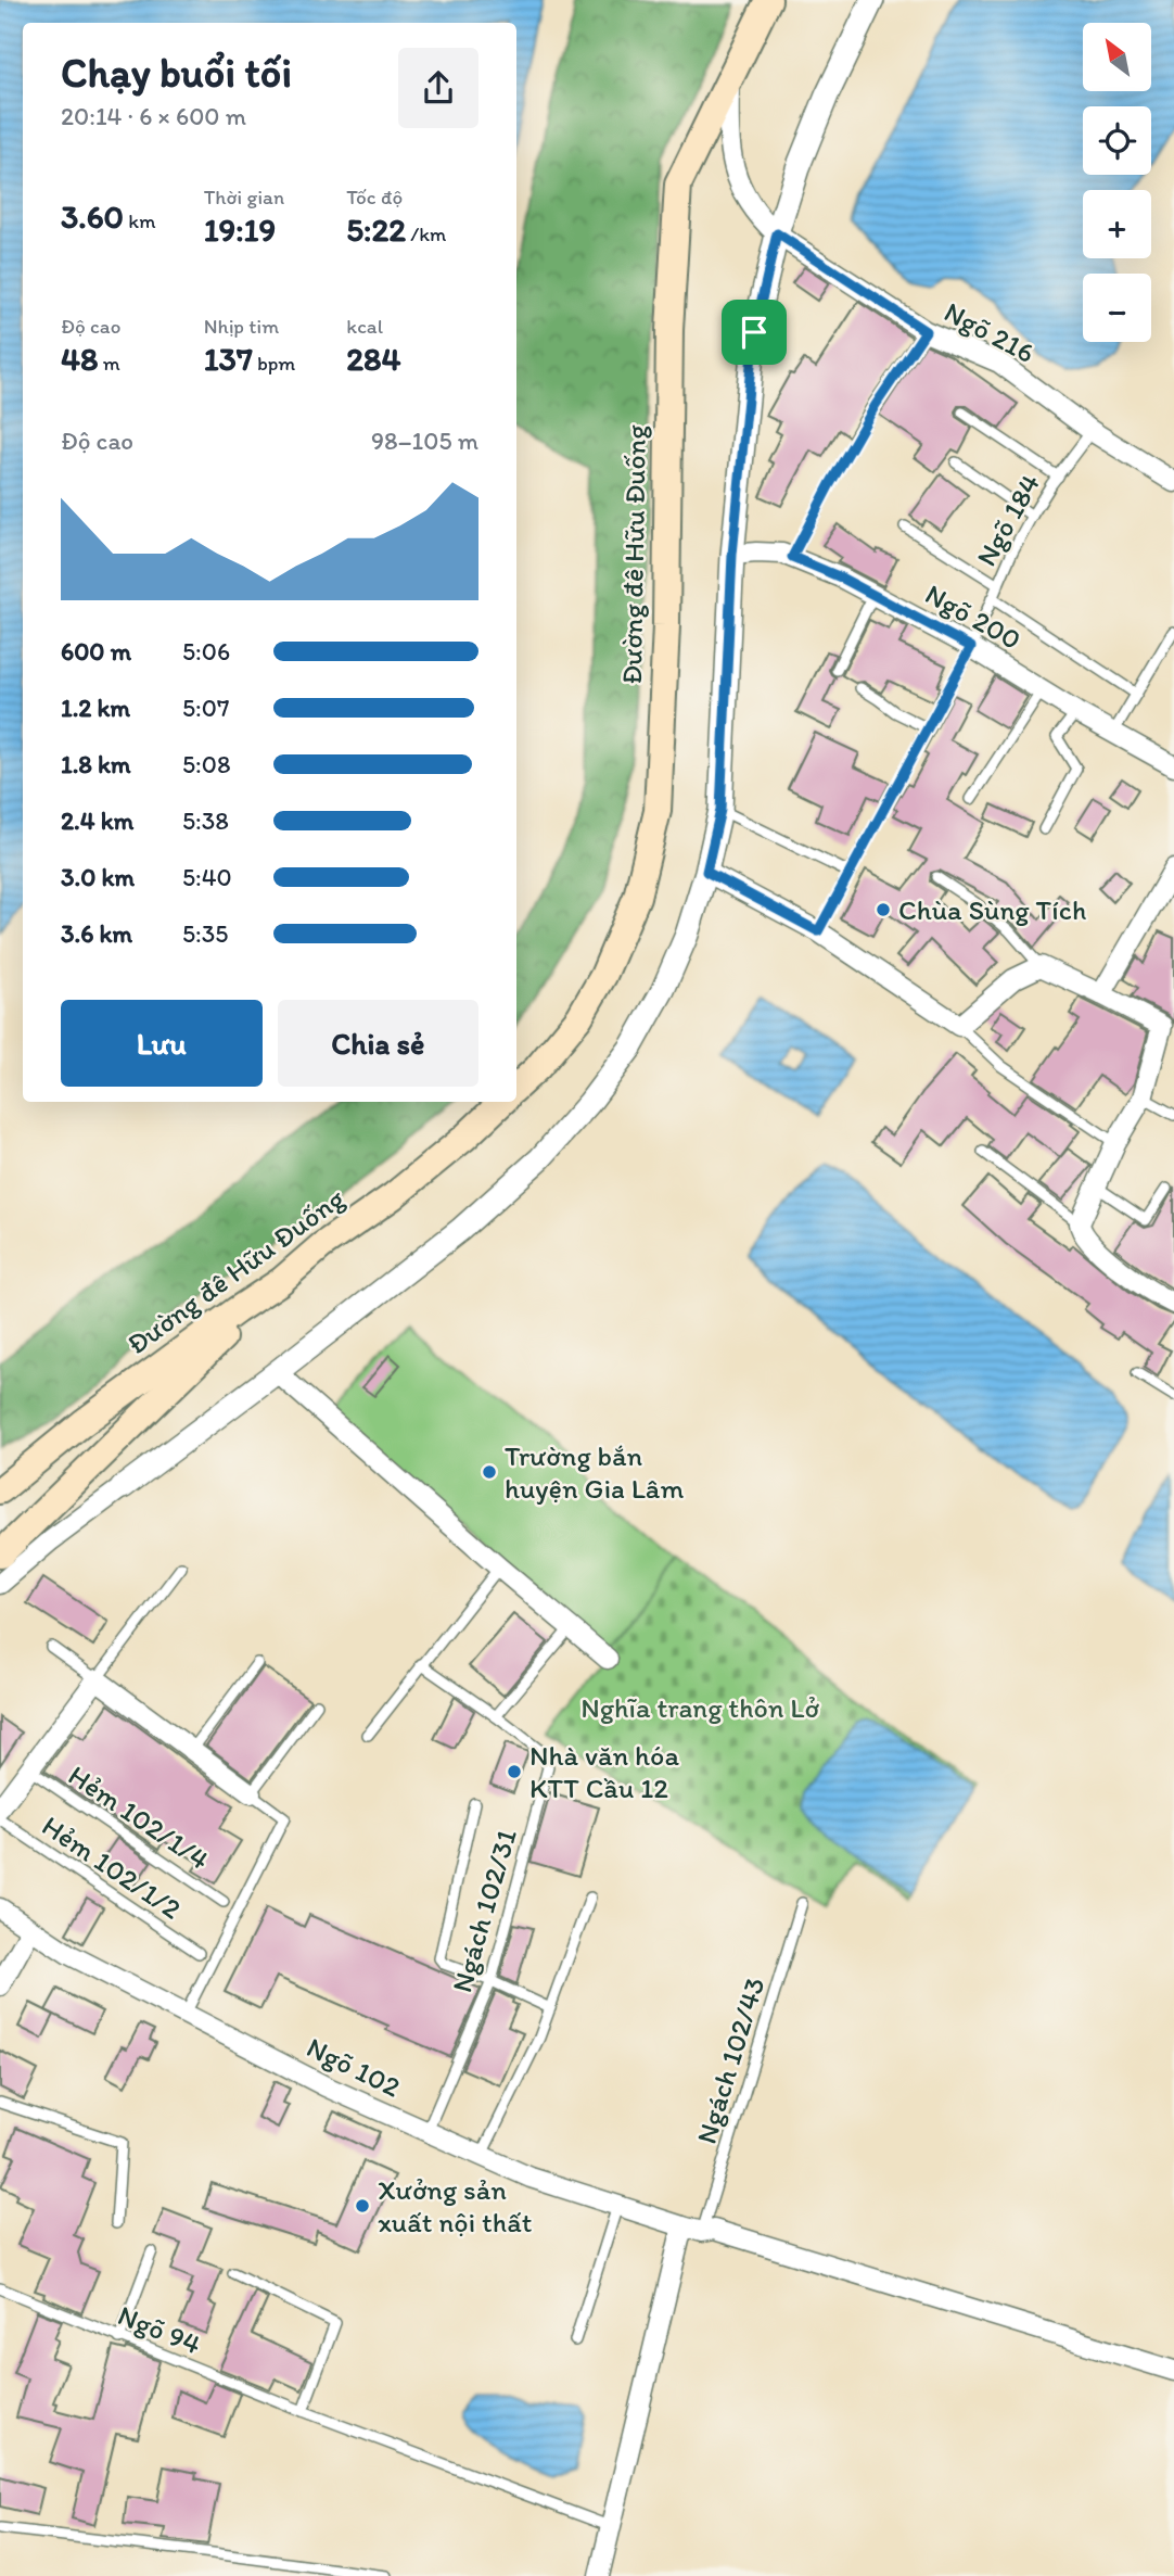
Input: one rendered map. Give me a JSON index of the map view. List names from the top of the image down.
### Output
{
  "streets": {
    "main road": ["Đường đê Hữu Đuống"],
    "street": ["Ngõ 216", "Ngõ 200", "Ngõ 102"],
    "lane": [
      "Ngõ 184",
      "Hẻm 102/1/4",
      "Hẻm 102/1/2",
      "Ngách 102/31",
      "Ngách 102/43",
      "Ngõ 94"
    ]
  },
  "crossings": [
    ["Ngõ 216", "Ngõ 184"],
    ["Ngõ 216", "Đường đê Hữu Đuống"],
    ["Ngõ 184", "Ngõ 200"],
    ["Ngách 102/31", "Ngõ 102"],
    ["Ngách 102/43", "Ngõ 102"]
  ],
  "parks": ["Nghĩa trang thôn Lở"],
  "places": [
    "Chùa Sùng Tích",
    "Trường bắn huyện Gia Lâm",
    "Nhà văn hóa KTT Cầu 12",
    "Xưởng sản xuất nội thất"
  ],
  "north": "top left",
  "page": {
    "map_buttons": ["+", "−"],
    "heading": ["Chạy buổi tối", "20:14 · 6 × 600 m"],
    "stats": [
      ["3.60 km"],
      ["Thời gian", "19:19"],
      ["Tốc độ", "5:22 /km"],
      ["Độ cao", "48 m"],
      ["Nhịp tim", "137 bpm"],
      ["kcal", "284"]
    ],
    "chart": ["Độ cao", "98–105 m"],
    "list": [
      {
        "name": "600 m",
        "note": "5:06"
      },
      {
        "name": "1.2 km",
        "note": "5:07"
      },
      {
        "name": "1.8 km",
        "note": "5:08"
      },
      {
        "name": "2.4 km",
        "note": "5:38"
      },
      {
        "name": "3.0 km",
        "note": "5:40"
      },
      {
        "name": "3.6 km",
        "note": "5:35"
      }
    ],
    "buttons": ["Lưu", "Chia sẻ"]
  }
}
